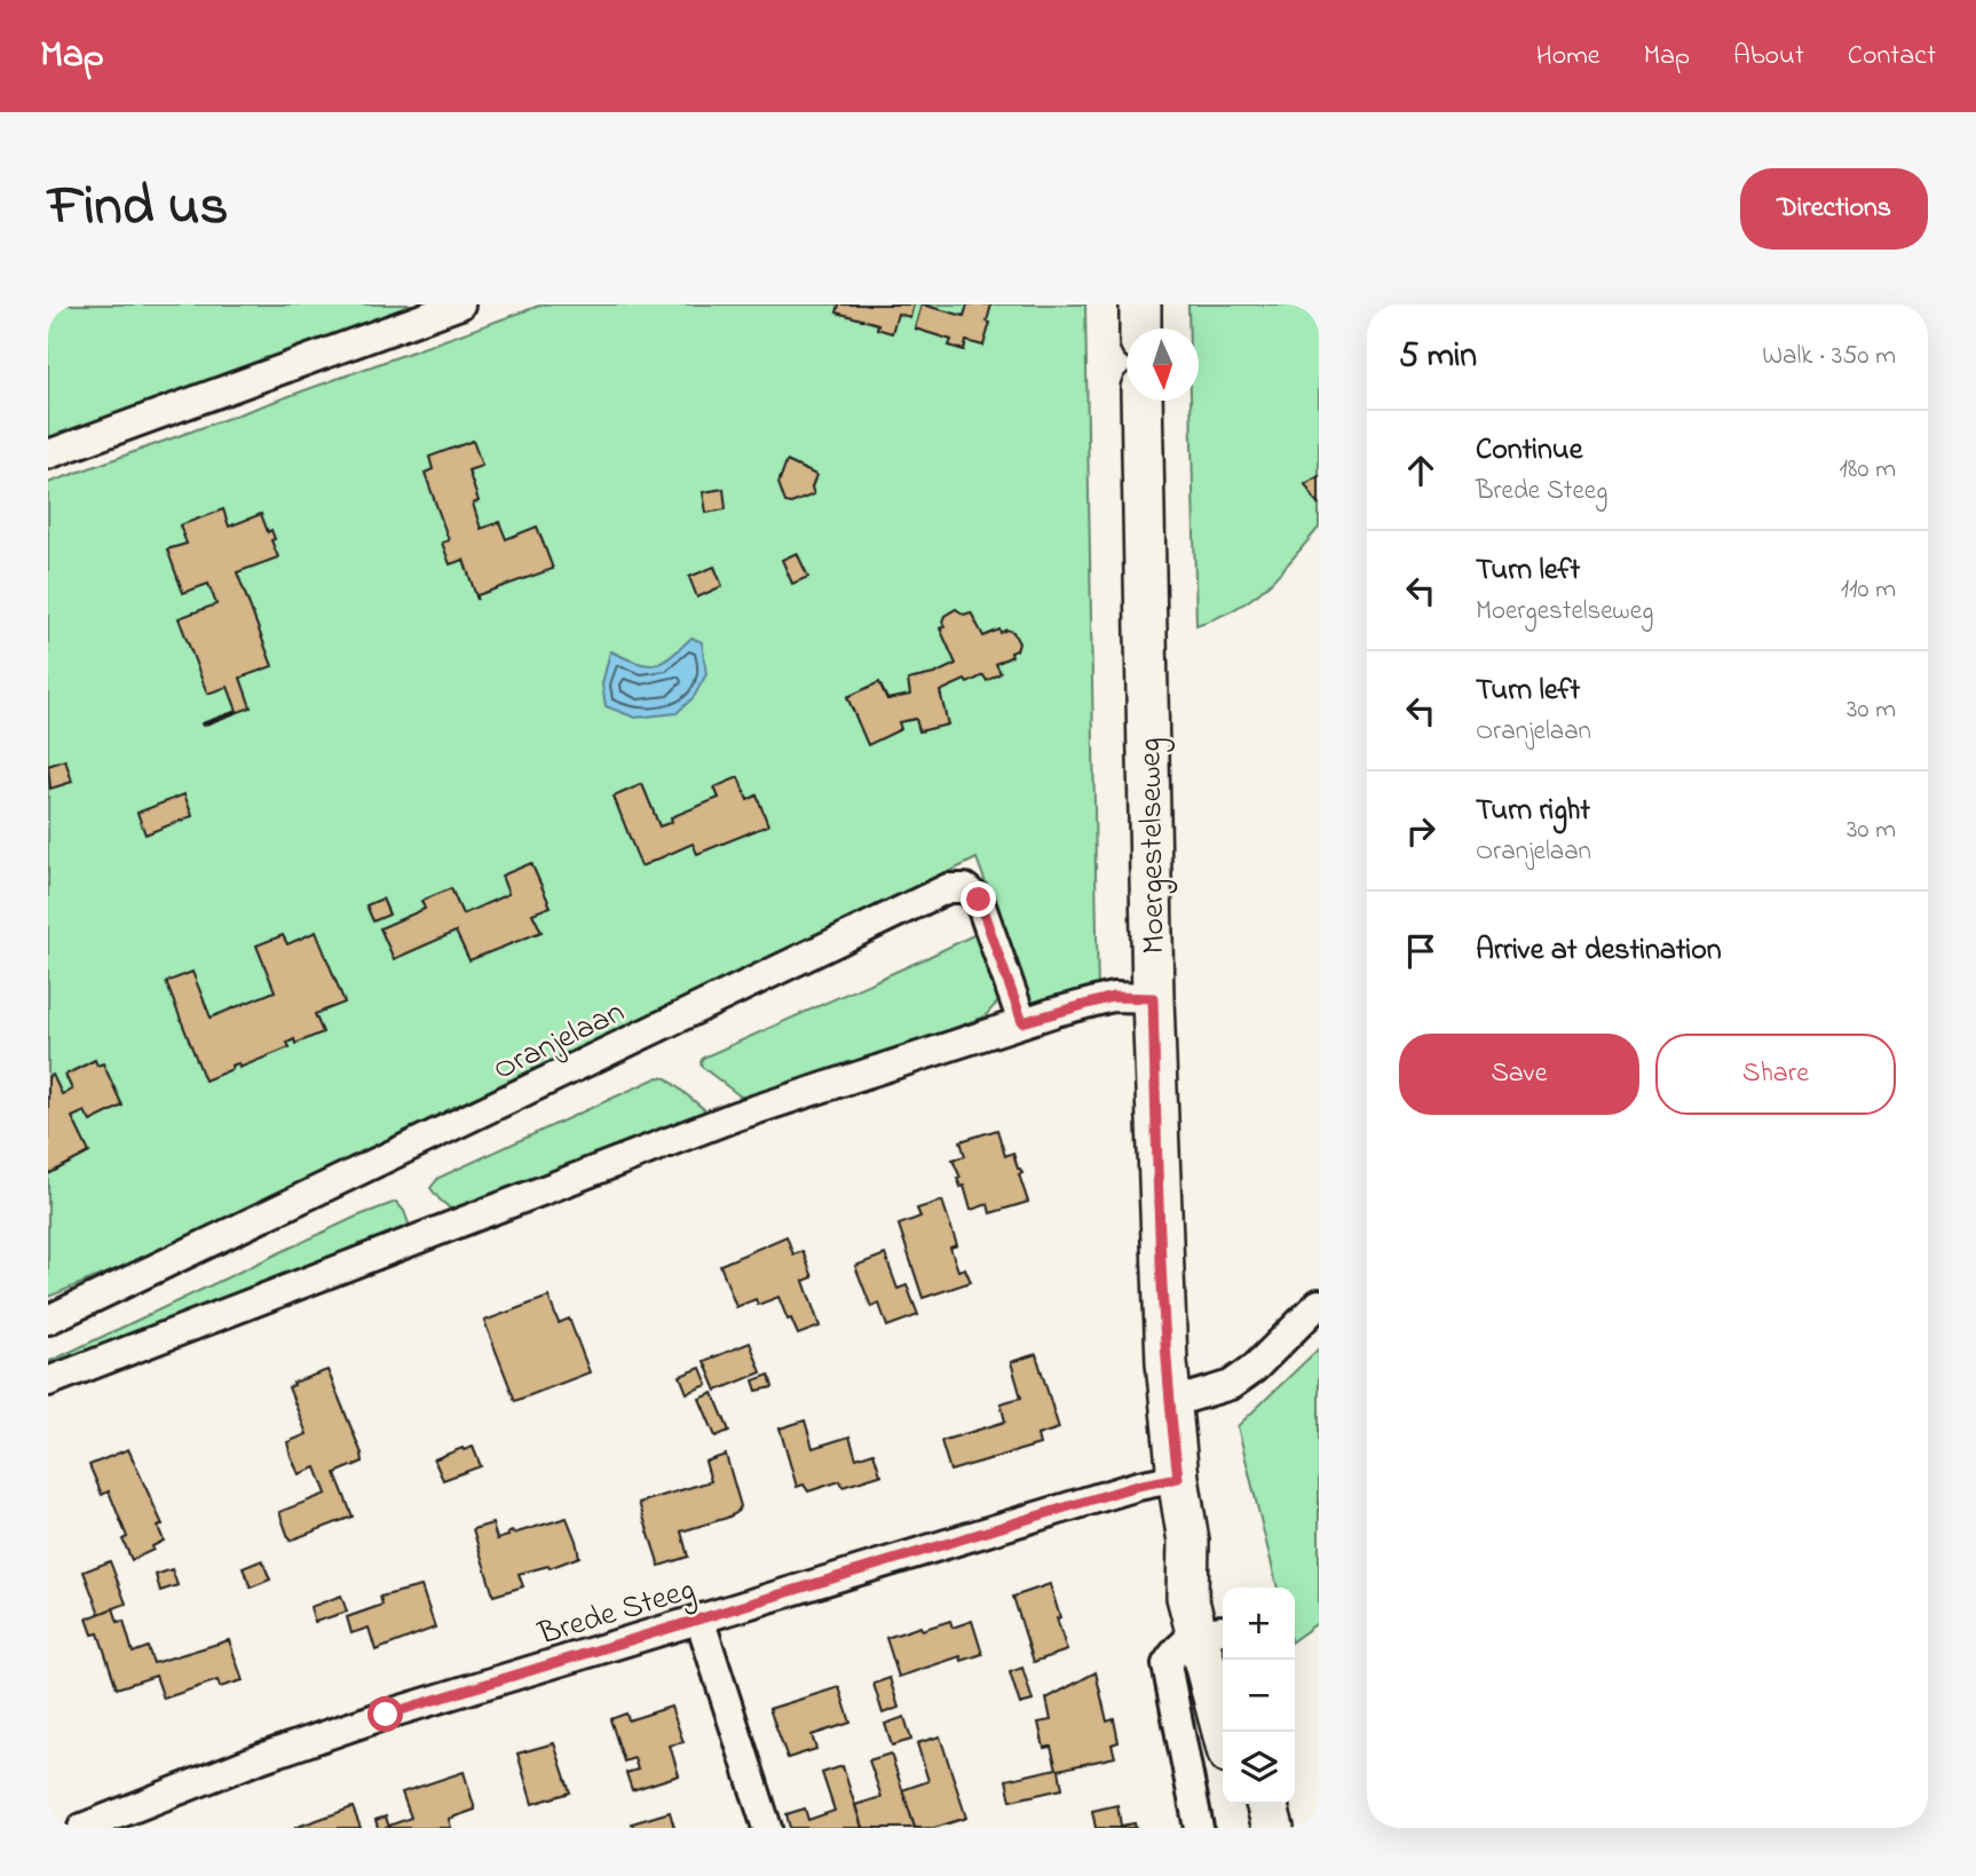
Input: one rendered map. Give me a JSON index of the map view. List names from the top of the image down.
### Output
{
  "streets": {
    "main road": ["Moergestelseweg"],
    "street": ["Oranjelaan", "Brede Steeg"]
  },
  "crossings": [
    ["Moergestelseweg", "Brede Steeg"]
  ],
  "north": "bottom",
  "page": {
    "header": "Map",
    "nav": [
      "Home",
      "Map",
      "About",
      "Contact"
    ],
    "title": "Find us",
    "buttons": [
      "Directions",
      ["Save", "Share"]
    ],
    "heading": ["5 min", "Walk · 350 m"],
    "list": [
      ["Continue", "Brede Steeg", "180 m"],
      ["Turn left", "Moergestelseweg", "110 m"],
      ["Turn left", "Oranjelaan", "30 m"],
      ["Turn right", "Oranjelaan", "30 m"],
      "Arrive at destination"
    ],
    "map_buttons": ["+", "−"]
  }
}
